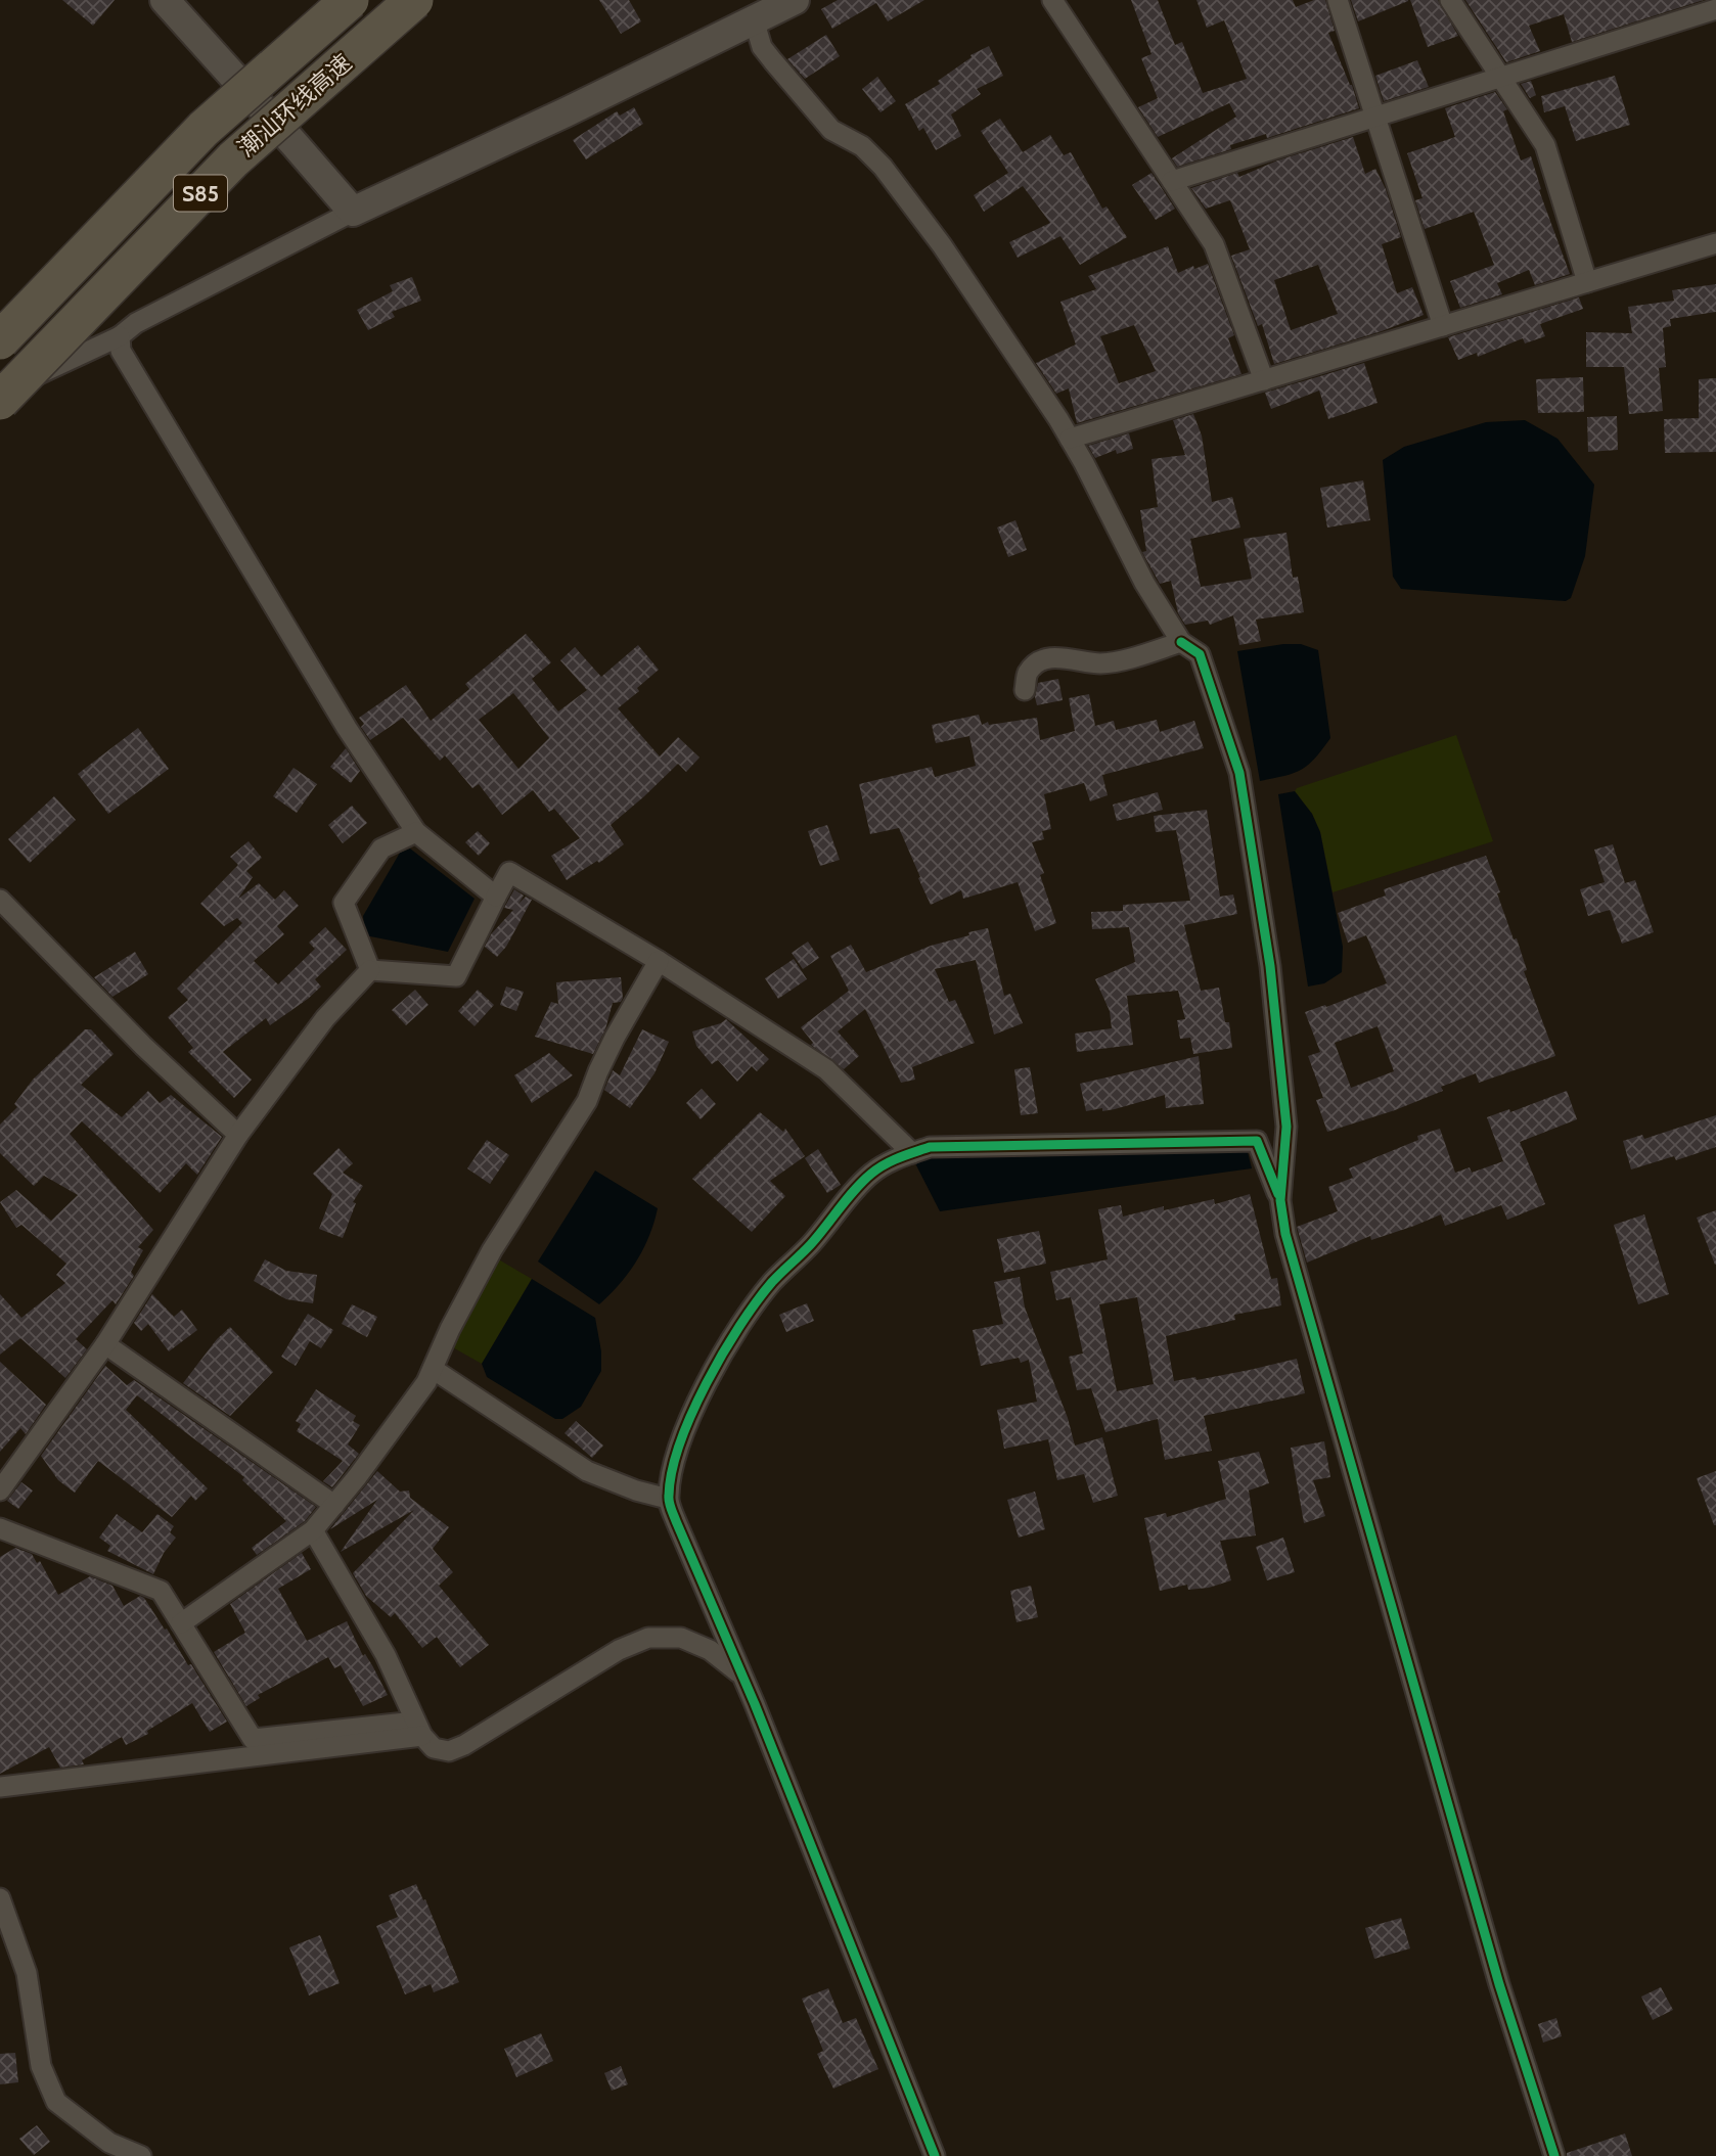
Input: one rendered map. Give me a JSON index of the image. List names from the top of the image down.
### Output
{
  "streets": {
    "highway": ["潮汕环线高速", "S85"]
  }
}
